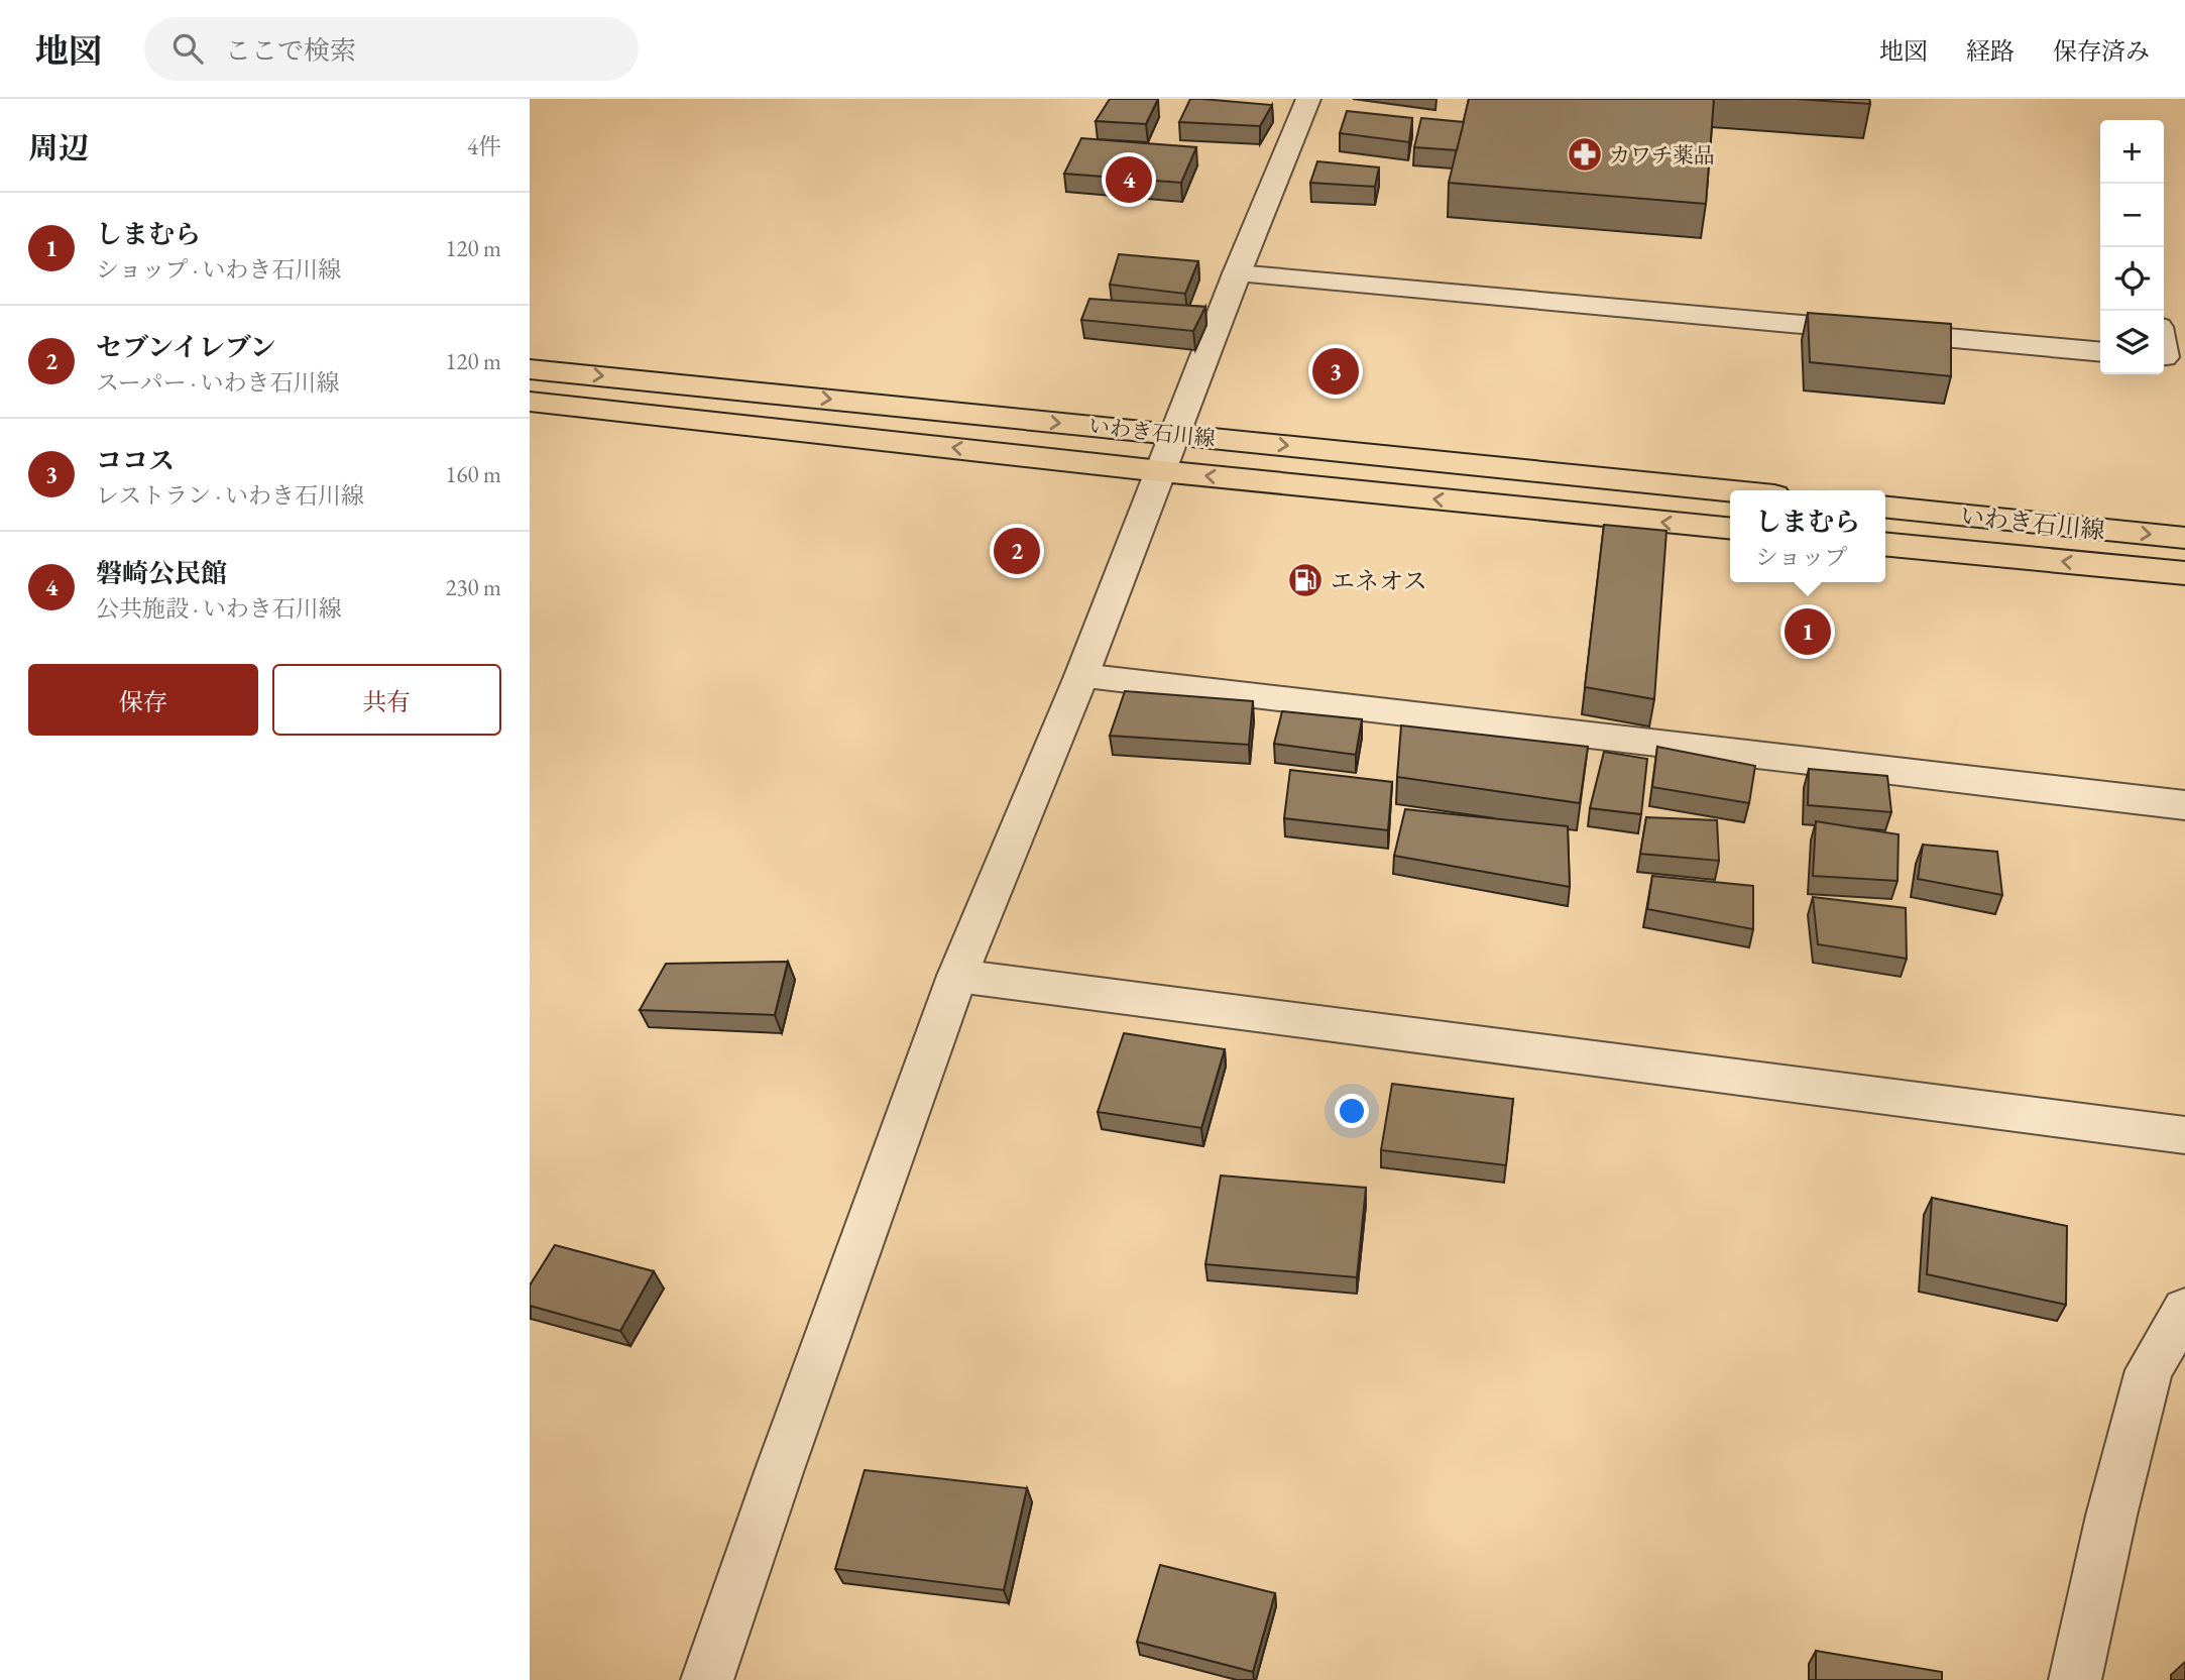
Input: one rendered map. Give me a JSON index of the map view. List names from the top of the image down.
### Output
{
  "streets": {
    "main road": ["いわき石川線"]
  },
  "places": {
    "pharmacy": ["カワチ薬品"],
    "fuel station": ["エネオス"]
  },
  "page": {
    "header": "地図",
    "search": "ここで検索",
    "nav": ["地図", "経路", "保存済み"],
    "heading": ["周辺", "4件"],
    "map_buttons": ["+", "−"],
    "pins": [
      "4",
      "3",
      "2",
      "1"
    ],
    "list": [
      {
        "mark": "1",
        "name": "しまむら",
        "note": "ショップ · いわき石川線",
        "value": "120 m"
      },
      {
        "mark": "2",
        "name": "セブンイレブン",
        "note": "スーパー · いわき石川線",
        "value": "120 m"
      },
      {
        "mark": "3",
        "name": "ココス",
        "note": "レストラン · いわき石川線",
        "value": "160 m"
      },
      {
        "mark": "4",
        "name": "磐崎公民館",
        "note": "公共施設 · いわき石川線",
        "value": "230 m"
      }
    ],
    "popup": ["しまむら", "ショップ"],
    "buttons": ["保存", "共有"]
  }
}
